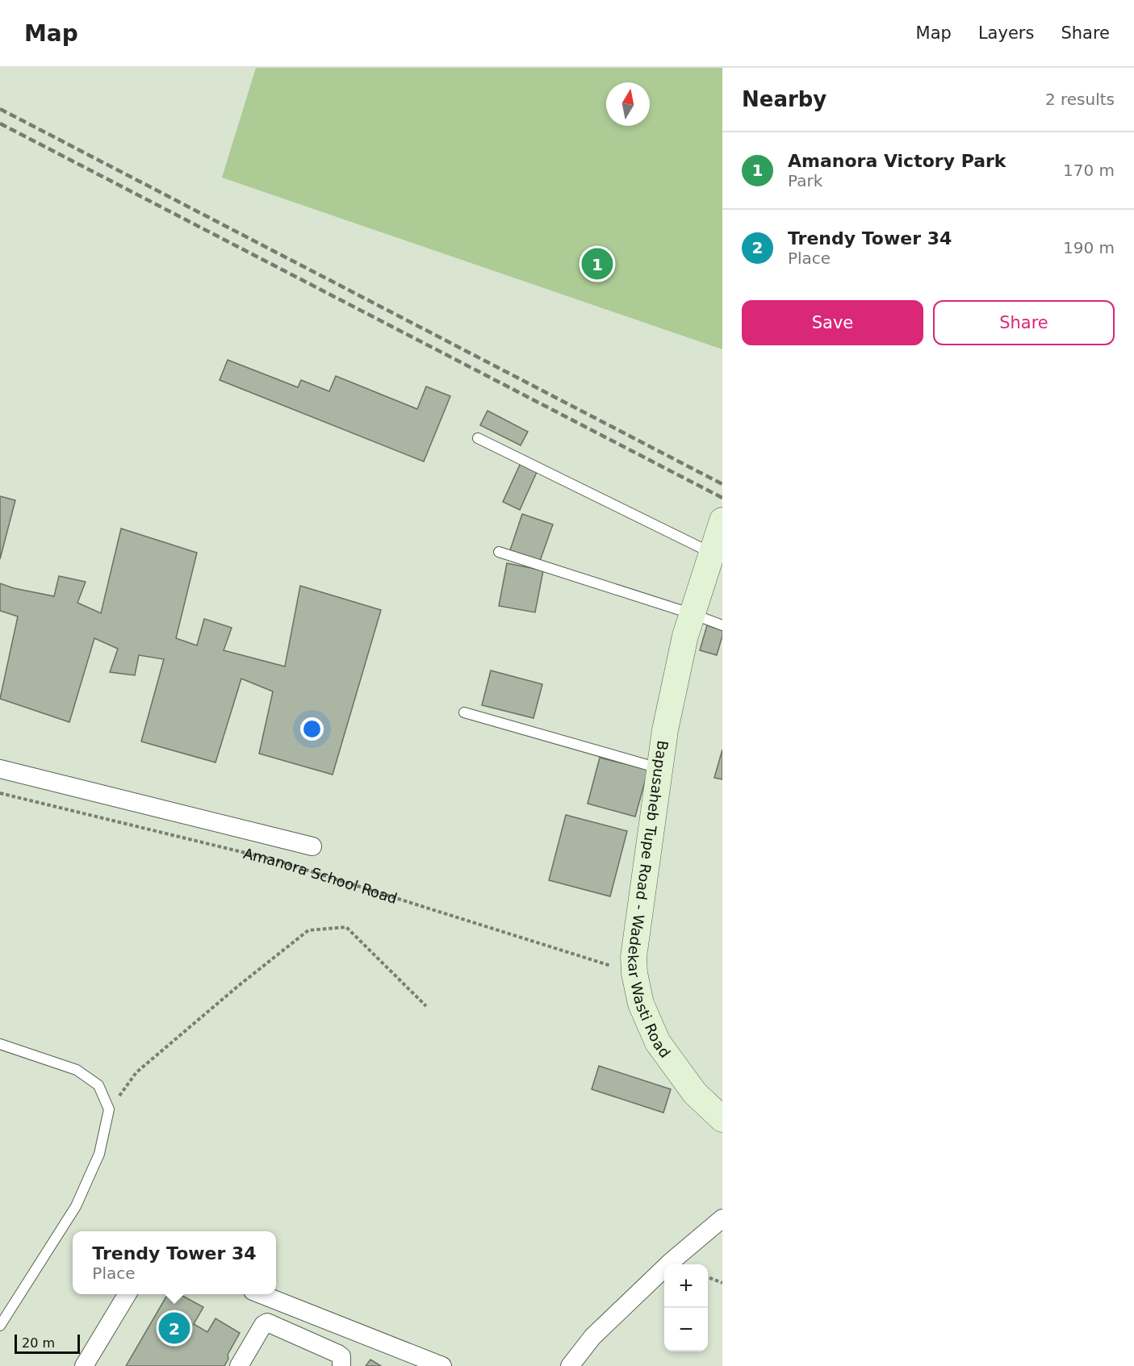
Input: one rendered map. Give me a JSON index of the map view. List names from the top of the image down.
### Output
{
  "streets": {
    "street": ["Amanora School Road", "Bapusaheb Tupe Road - Wadekar Wasti Road"]
  },
  "crossings": [
    ["Amanora School Road", "Bapusaheb Tupe Road - Wadekar Wasti Road"]
  ],
  "scale_bar": "20 m",
  "north": "top",
  "page": {
    "header": "Map",
    "nav": ["Map", "Layers", "Share"],
    "heading": ["Nearby", "2 results"],
    "list": [
      {
        "mark": "1",
        "name": "Amanora Victory Park",
        "note": "Park",
        "value": "170 m"
      },
      {
        "mark": "2",
        "name": "Trendy Tower 34",
        "note": "Place",
        "value": "190 m"
      }
    ],
    "pins": ["1", "2"],
    "buttons": ["Save", "Share"],
    "popup": ["Trendy Tower 34", "Place"],
    "map_buttons": ["+", "−"],
    "scale": "20 m"
  }
}
